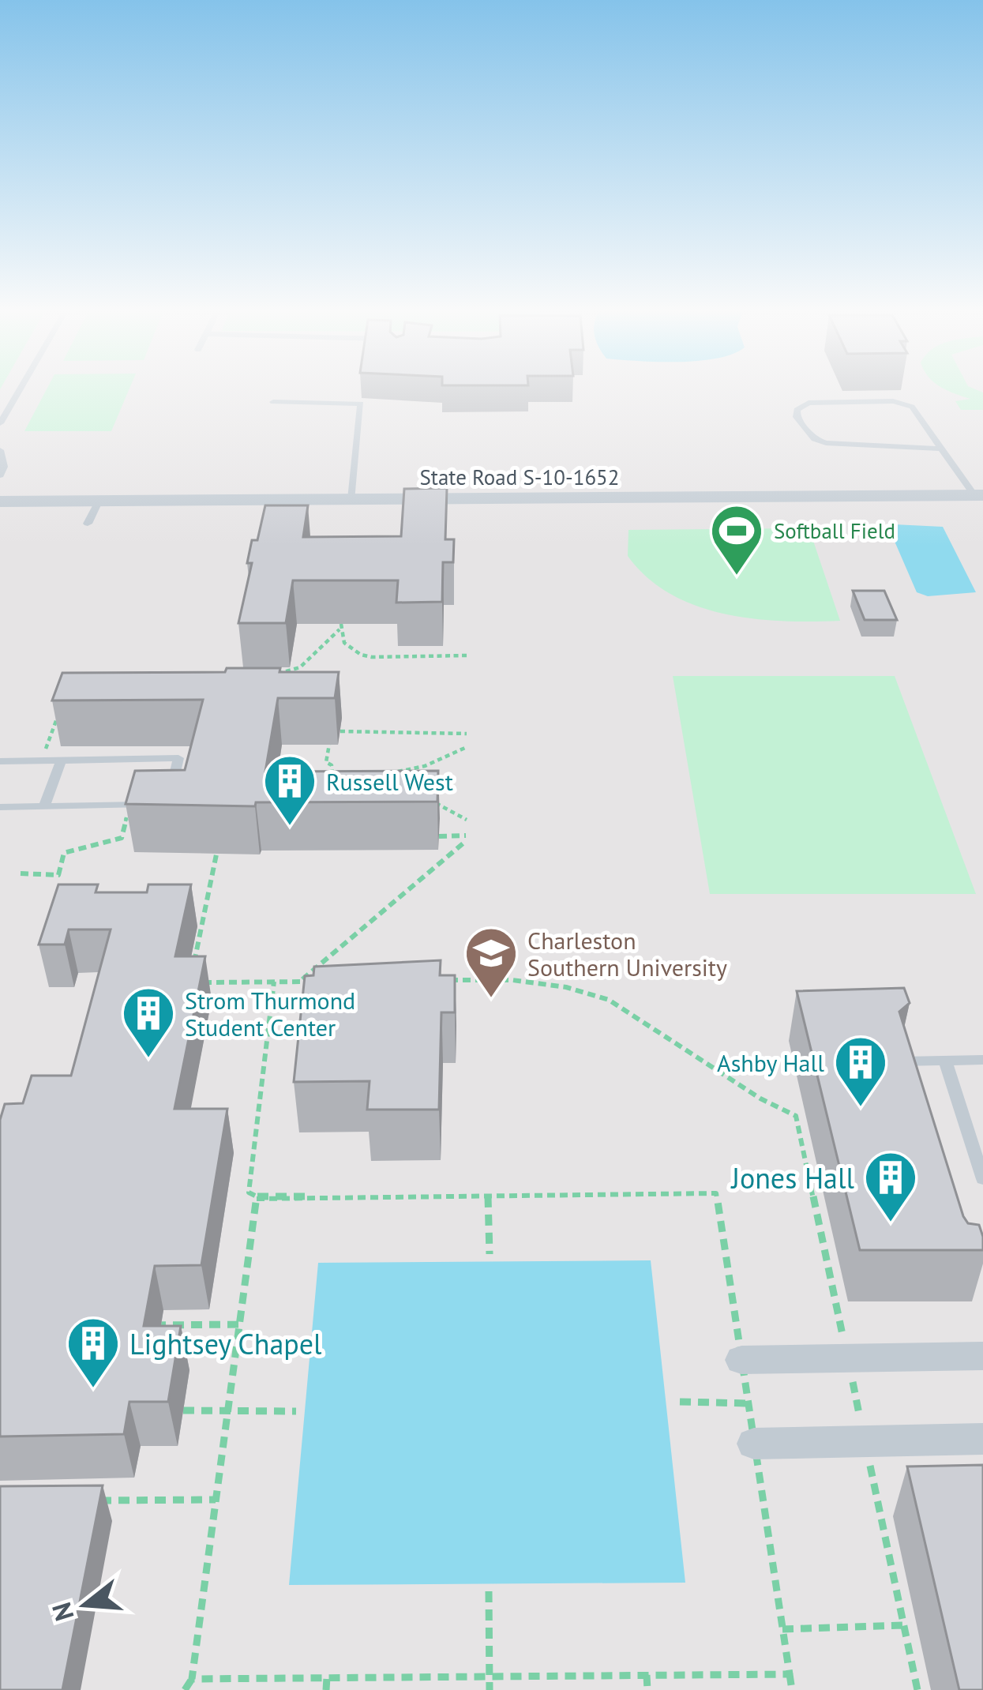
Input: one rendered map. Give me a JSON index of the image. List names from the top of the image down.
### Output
{
  "streets": {
    "street": ["State Road S-10-1652"]
  },
  "places": {
    "sports": ["Softball Field"],
    "building": [
      "Russell West",
      "Strom Thurmond Student Center",
      "Ashby Hall",
      "Jones Hall",
      "Lightsey Chapel"
    ],
    "school or university": ["Charleston Southern University"]
  },
  "north": "left"
}
